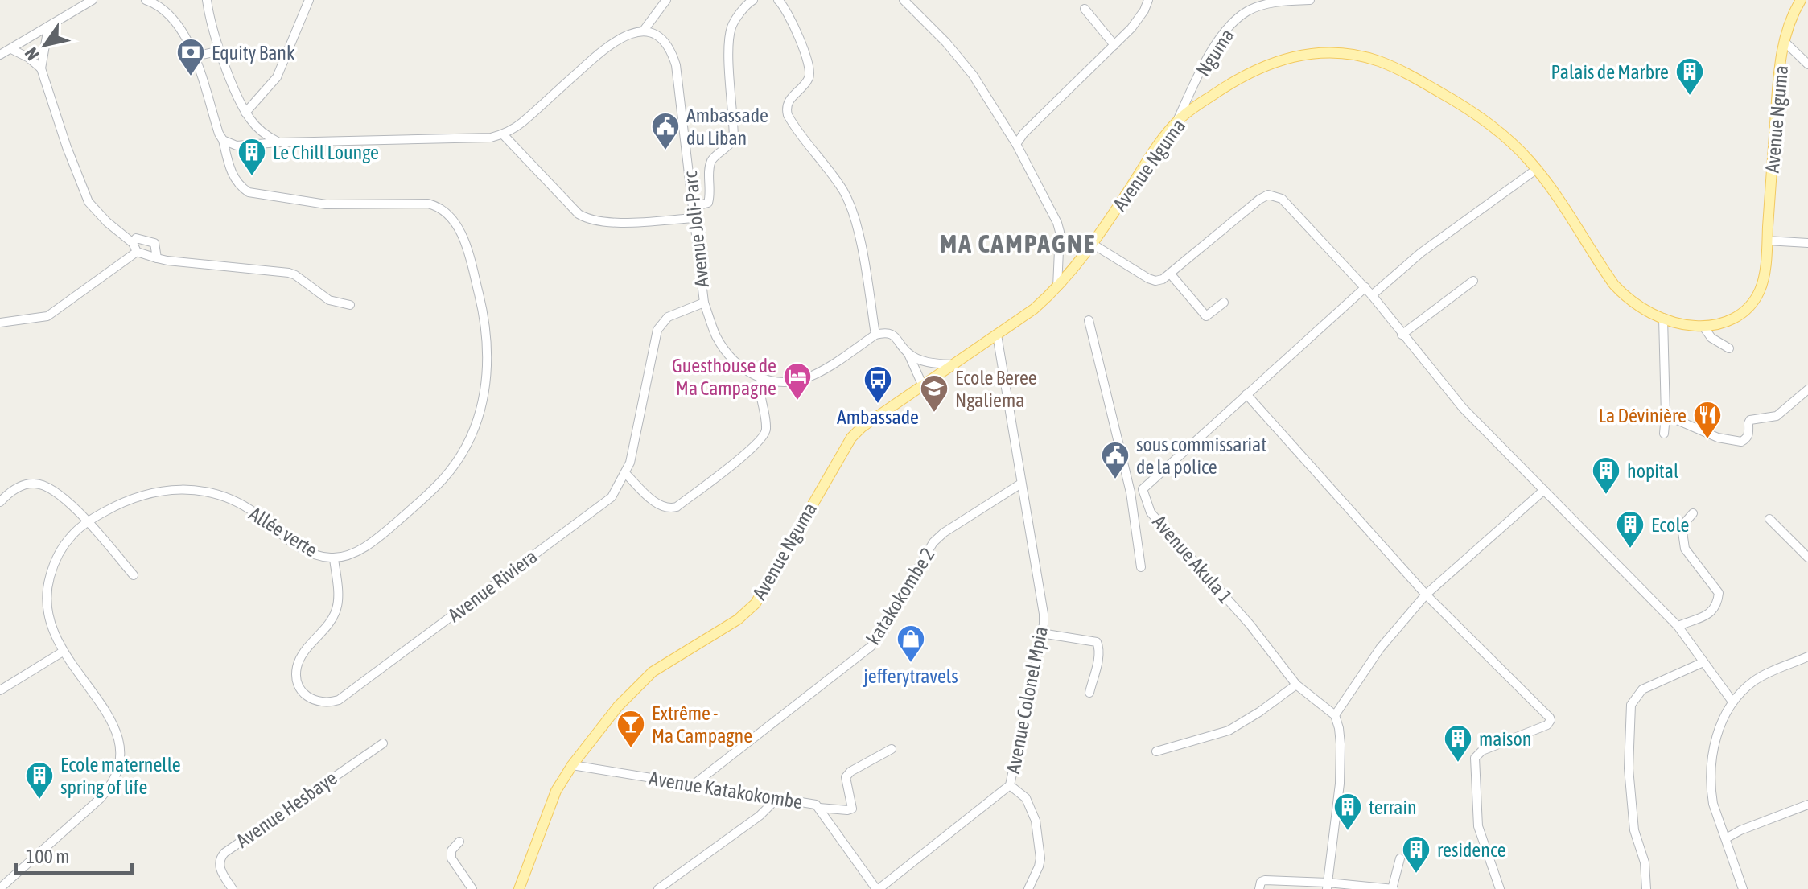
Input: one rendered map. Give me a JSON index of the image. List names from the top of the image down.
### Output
{
  "streets": {
    "main road": ["Avenue Nguma"],
    "street": [
      "Nguma",
      "Avenue Joli-Parc",
      "Allée verte",
      "Avenue Akula 1",
      "Avenue Riviera",
      "katakokombe 2",
      "Avenue Colonel Mpia",
      "Avenue Katakokombe",
      "Avenue Hesbaye"
    ]
  },
  "crossings": [
    ["Nguma", "Avenue Nguma"],
    ["Avenue Nguma", "Avenue Colonel Mpia"],
    ["Avenue Nguma", "Avenue Katakokombe"],
    ["Avenue Joli-Parc", "Avenue Riviera"],
    ["Allée verte", "Avenue Riviera"],
    ["katakokombe 2", "Avenue Colonel Mpia"],
    ["katakokombe 2", "Avenue Katakokombe"],
    ["Avenue Colonel Mpia", "Avenue Katakokombe"]
  ],
  "districts": ["MA CAMPAGNE"],
  "places": {
    "bank": ["Equity Bank"],
    "building": [
      "Palais de Marbre",
      "Le Chill Lounge",
      "hopital",
      "Ecole",
      "maison",
      "Ecole maternelle spring of life",
      "terrain",
      "residence"
    ],
    "public building": ["Ambassade du Liban", "sous commissariat de la police"],
    "hotel": ["Guesthouse de Ma Campagne"],
    "bus stop": ["Ambassade"],
    "school or university": ["Ecole Beree Ngaliema"],
    "restaurant": ["La Dévinière"],
    "shop": ["jefferytravels"],
    "bar": ["Extrême - Ma Campagne"]
  },
  "scale_bar": "100 m",
  "north": "bottom left"
}
